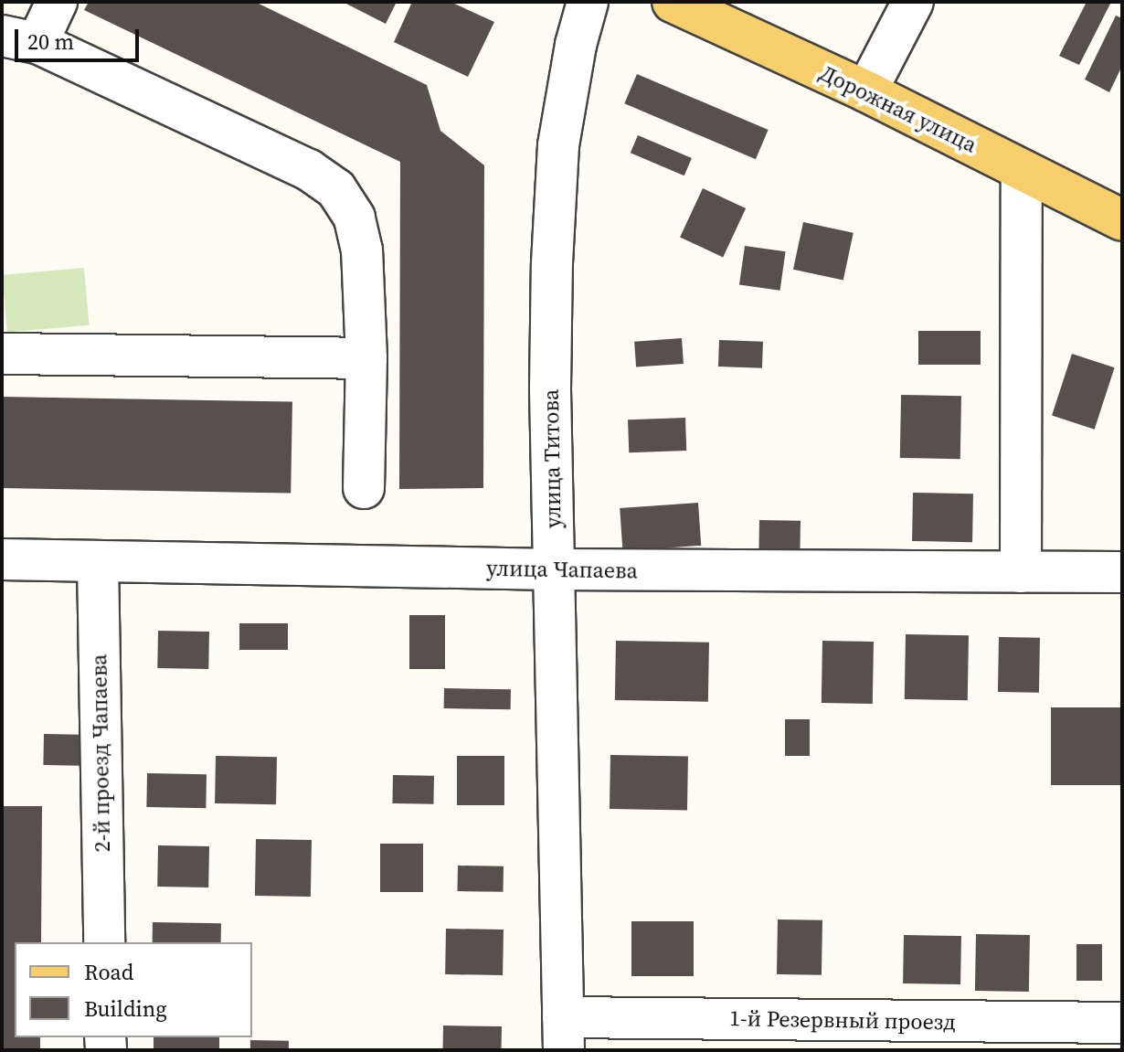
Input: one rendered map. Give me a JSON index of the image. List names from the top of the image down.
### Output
{
  "streets": {
    "main road": ["Дорожная улица"],
    "street": [
      "улица Титова",
      "улица Чапаева",
      "2-й проезд Чапаева",
      "1-й Резервный проезд"
    ]
  },
  "crossings": [
    ["улица Титова", "улица Чапаева"],
    ["улица Титова", "1-й Резервный проезд"],
    ["улица Чапаева", "2-й проезд Чапаева"]
  ],
  "legend": ["Road", "Building"],
  "scale_bar": "20 m"
}
